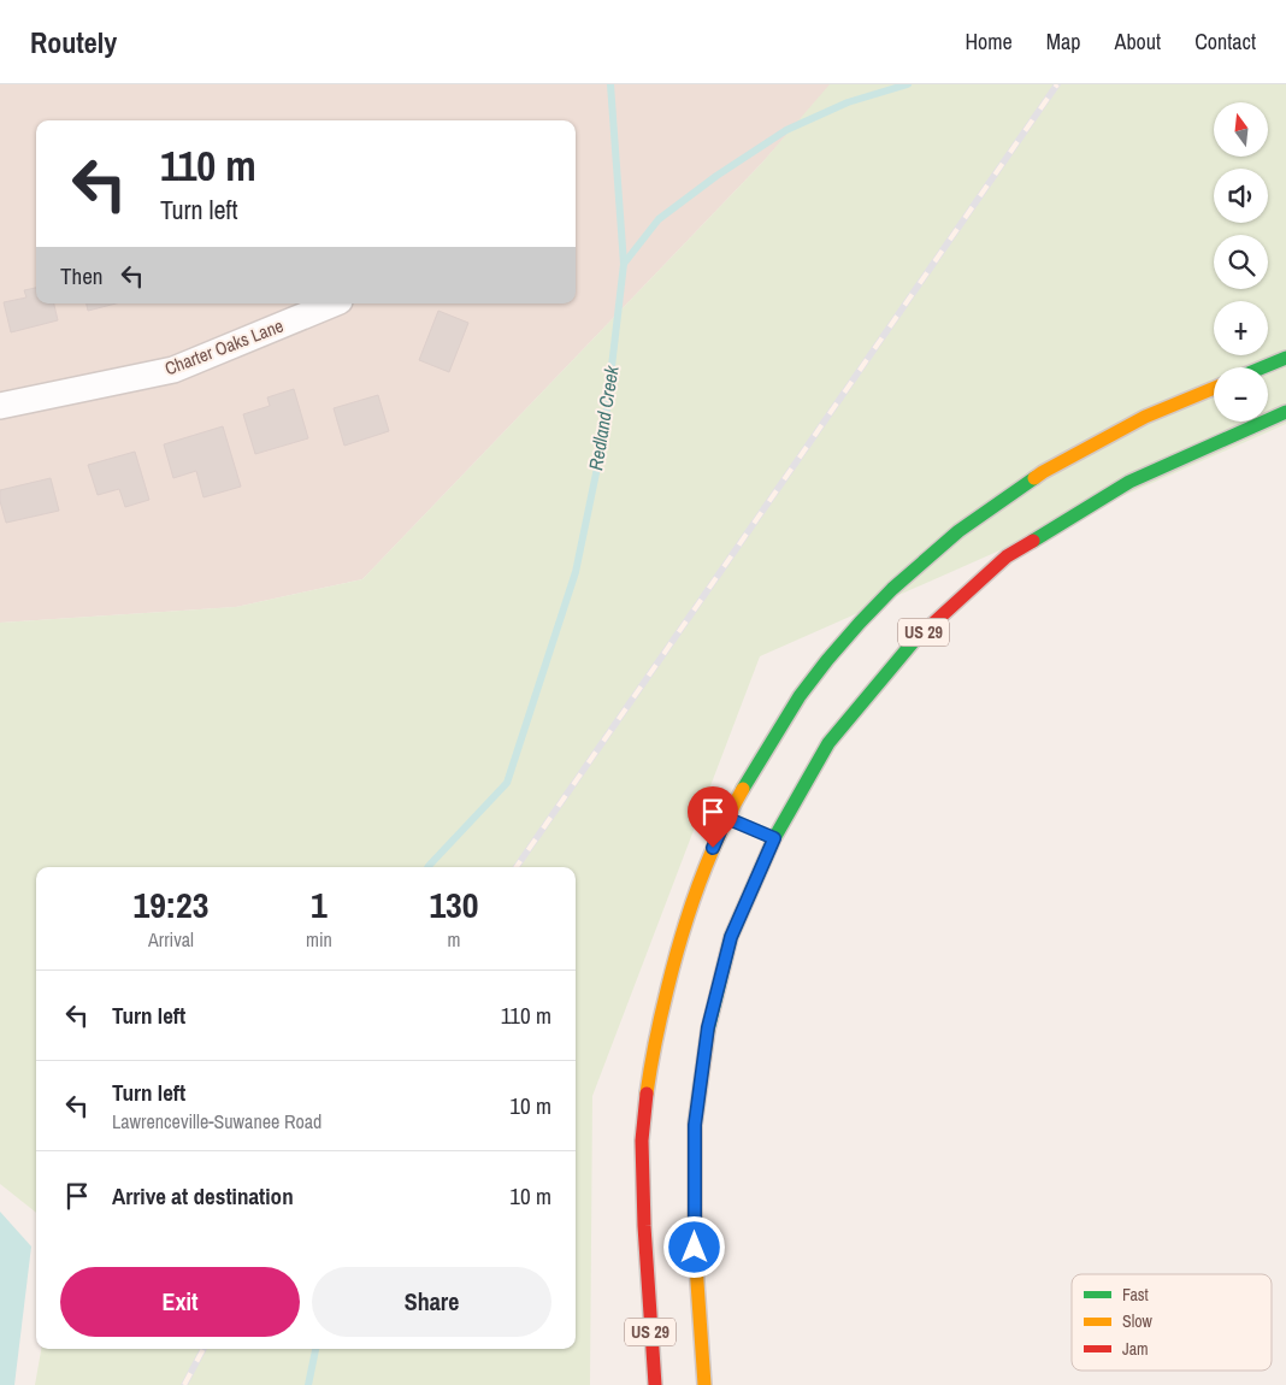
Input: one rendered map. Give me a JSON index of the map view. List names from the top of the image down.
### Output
{
  "streets": {
    "main road": ["US 29"],
    "street": ["Charter Oaks Lane"]
  },
  "water": ["Redland Creek"],
  "legend": ["Fast", "Slow", "Jam"],
  "north": "top",
  "page": {
    "header": "Routely",
    "nav": [
      "Home",
      "Map",
      "About",
      "Contact"
    ],
    "map_buttons": ["+", "−"],
    "turn": ["110 m", "Turn left"],
    "then": "Then",
    "eta": [
      "19:23",
      "Arrival",
      "1",
      "min",
      "130",
      "m"
    ],
    "list": [
      {
        "name": "Turn left",
        "value": "110 m"
      },
      {
        "name": "Turn left",
        "note": "Lawrenceville-Suwanee Road",
        "value": "10 m"
      },
      {
        "name": "Arrive at destination",
        "value": "10 m"
      }
    ],
    "buttons": ["Exit", "Share"]
  }
}
